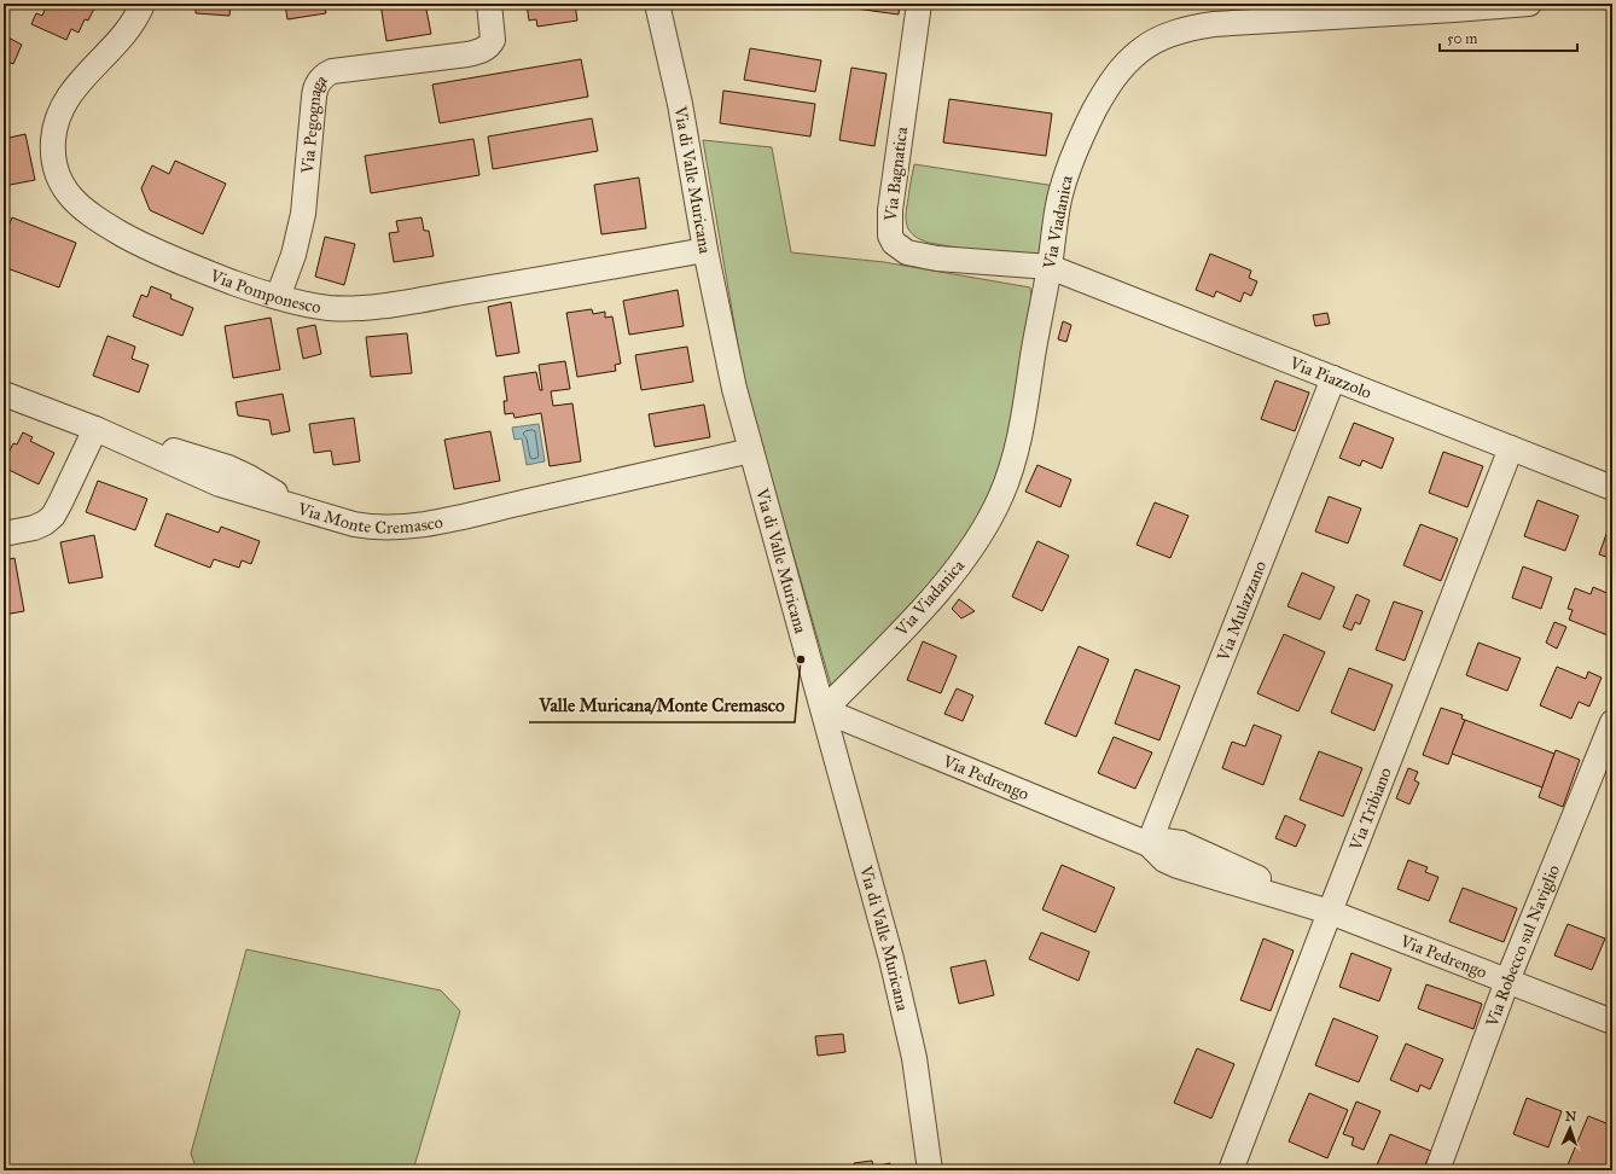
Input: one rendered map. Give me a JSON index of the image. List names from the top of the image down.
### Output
{
  "streets": {
    "street": [
      "Via Pegognaga",
      "Via Bagnatica",
      "Via di Valle Muricana",
      "Via Viadanica",
      "Via Pomponesco",
      "Via Piazzolo",
      "Via Monte Cremasco",
      "Via Mulazzano",
      "Via Pedrengo",
      "Via Tribiano",
      "Via Robecco sul Naviglio"
    ]
  },
  "crossings": [
    ["Via Pegognaga", "Via Pomponesco"],
    ["Via Bagnatica", "Via Viadanica"],
    ["Via Bagnatica", "Via Piazzolo"],
    ["Via di Valle Muricana", "Via Viadanica"],
    ["Via di Valle Muricana", "Via Pomponesco"],
    ["Via di Valle Muricana", "Via Monte Cremasco"],
    ["Via di Valle Muricana", "Via Pedrengo"],
    ["Via Viadanica", "Via Piazzolo"],
    ["Via Viadanica", "Via Pedrengo"],
    ["Via Piazzolo", "Via Mulazzano"],
    ["Via Piazzolo", "Via Tribiano"],
    ["Via Mulazzano", "Via Pedrengo"],
    ["Via Pedrengo", "Via Tribiano"],
    ["Via Pedrengo", "Via Robecco sul Naviglio"]
  ],
  "places": ["Valle Muricana/Monte Cremasco"],
  "scale_bar": "50 m",
  "north": "top"
}
